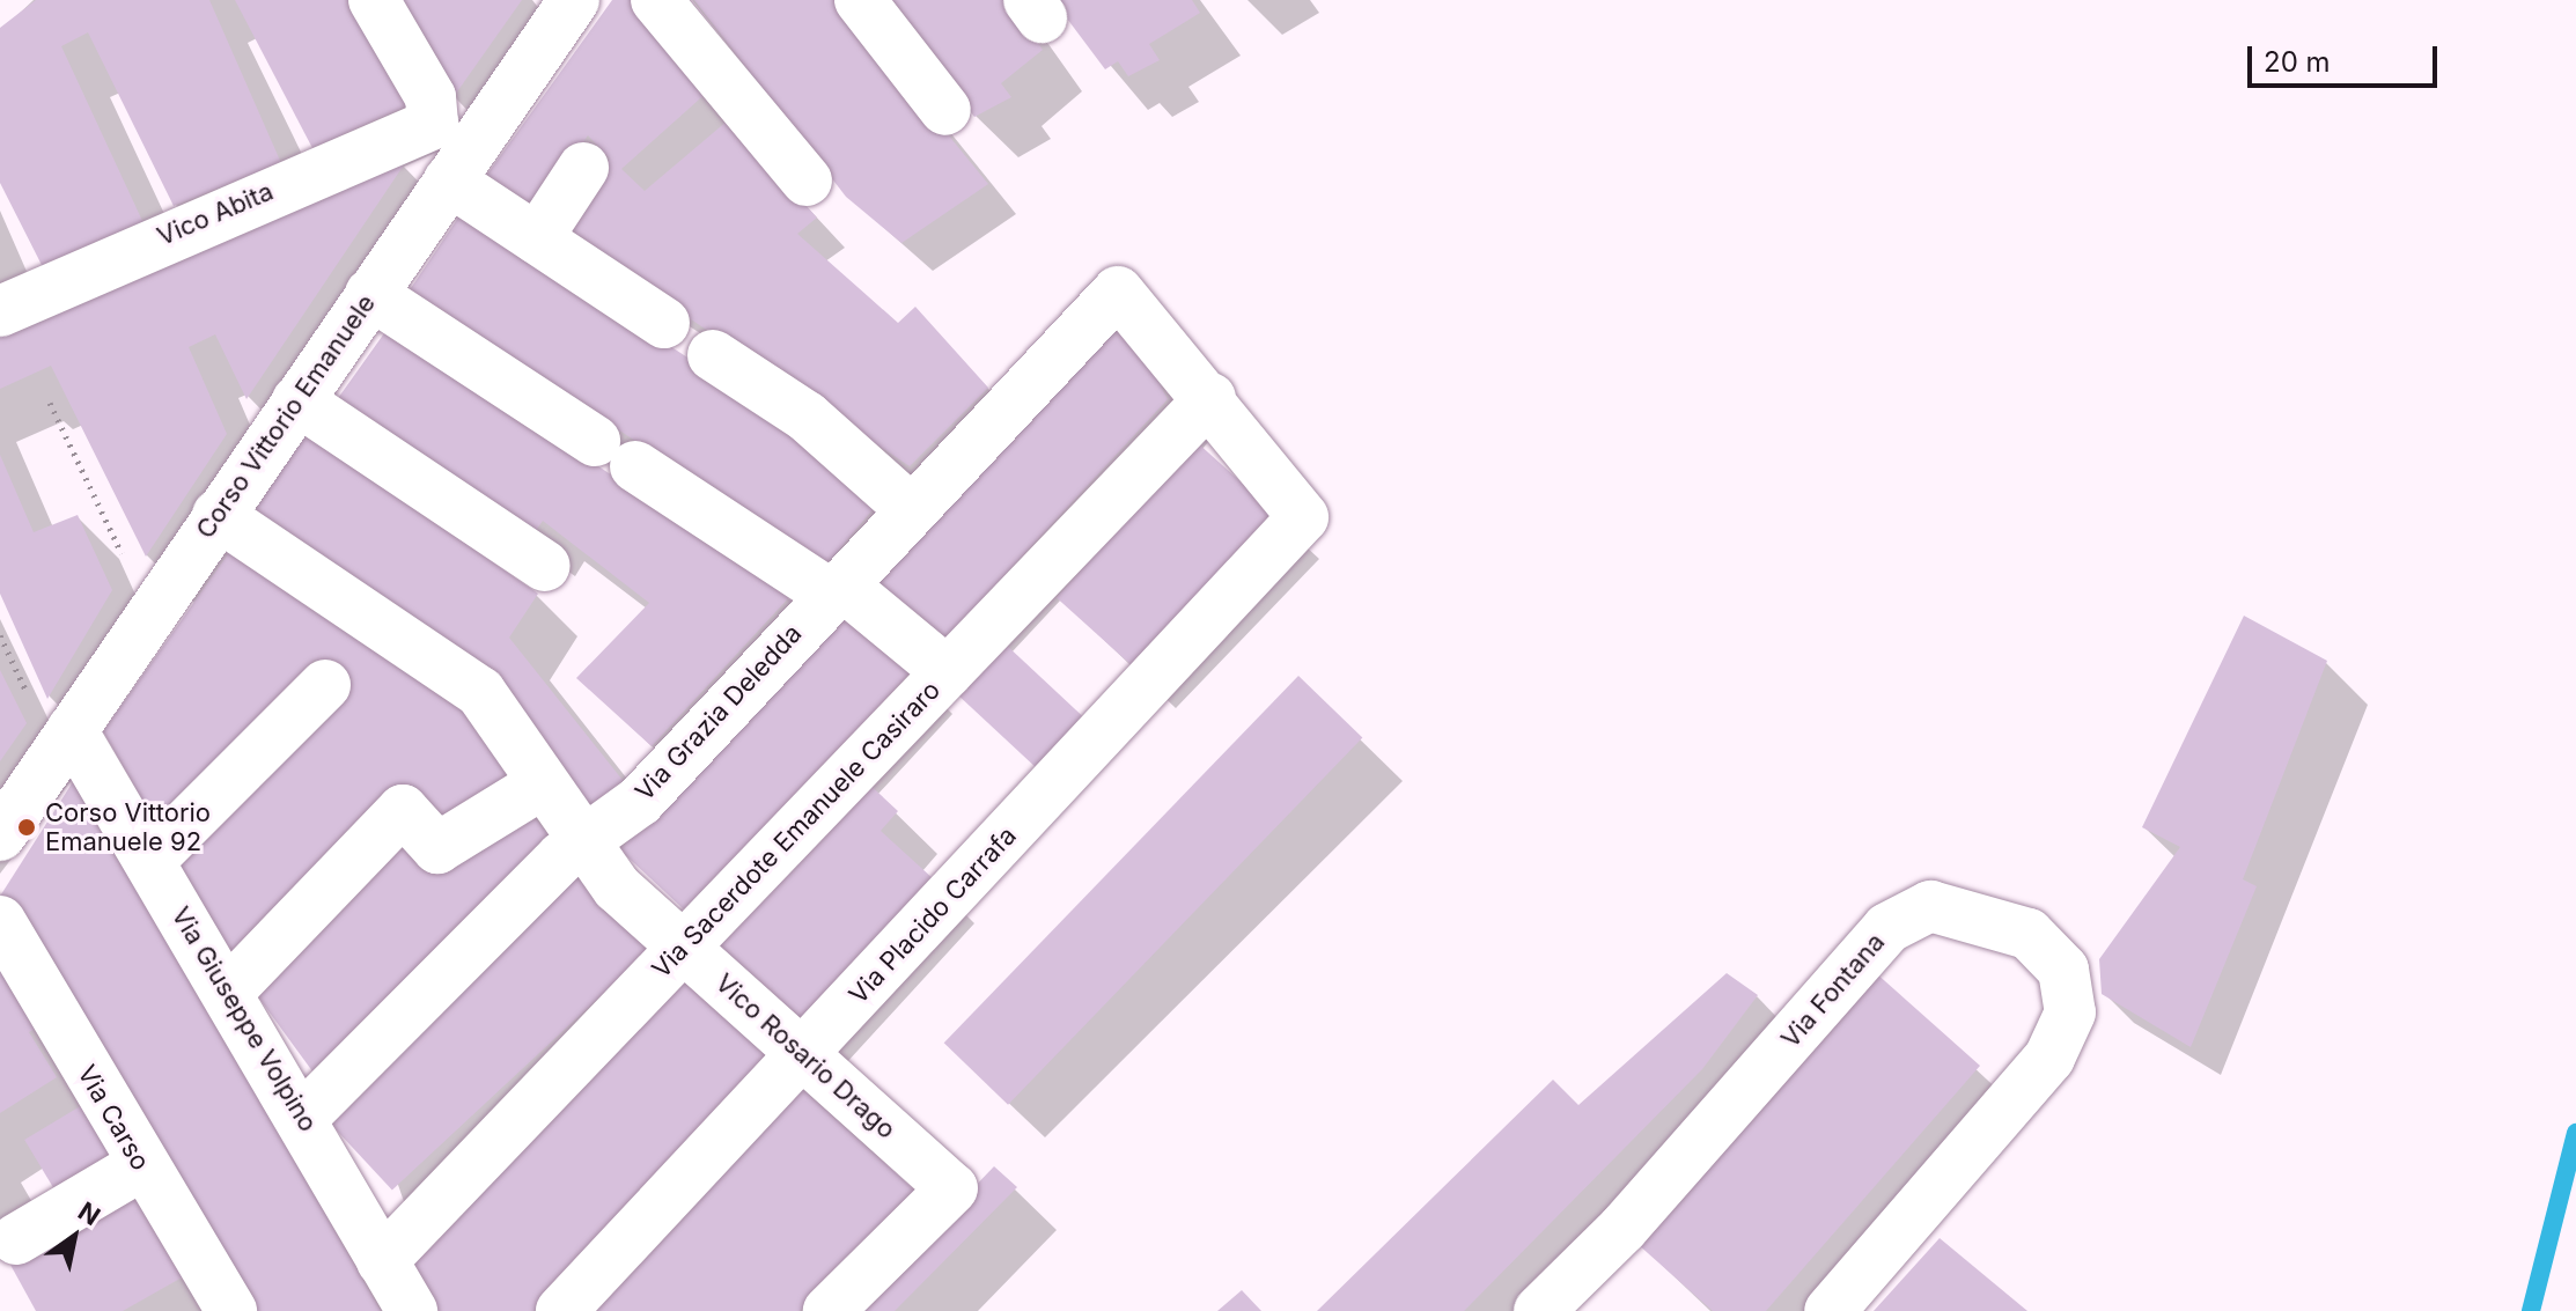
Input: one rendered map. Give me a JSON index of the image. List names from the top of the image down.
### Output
{
  "streets": {
    "street": [
      "Vico Abita",
      "Corso Vittorio Emanuele",
      "Via Grazia Deledda",
      "Via Sacerdote Emanuele Casiraro",
      "Via Placido Carrafa",
      "Via Fontana",
      "Via Giuseppe Volpino",
      "Vico Rosario Drago",
      "Via Carso"
    ]
  },
  "crossings": [
    ["Vico Abita", "Corso Vittorio Emanuele"],
    ["Corso Vittorio Emanuele", "Via Giuseppe Volpino"],
    ["Corso Vittorio Emanuele", "Vico Rosario Drago"],
    ["Via Grazia Deledda", "Via Sacerdote Emanuele Casiraro"],
    ["Via Grazia Deledda", "Via Placido Carrafa"],
    ["Via Grazia Deledda", "Via Giuseppe Volpino"],
    ["Via Grazia Deledda", "Vico Rosario Drago"],
    ["Via Sacerdote Emanuele Casiraro", "Via Placido Carrafa"],
    ["Via Sacerdote Emanuele Casiraro", "Via Giuseppe Volpino"],
    ["Via Sacerdote Emanuele Casiraro", "Vico Rosario Drago"],
    ["Via Placido Carrafa", "Vico Rosario Drago"]
  ],
  "places": ["Corso Vittorio Emanuele 92"],
  "scale_bar": "20 m",
  "north": "top right"
}
